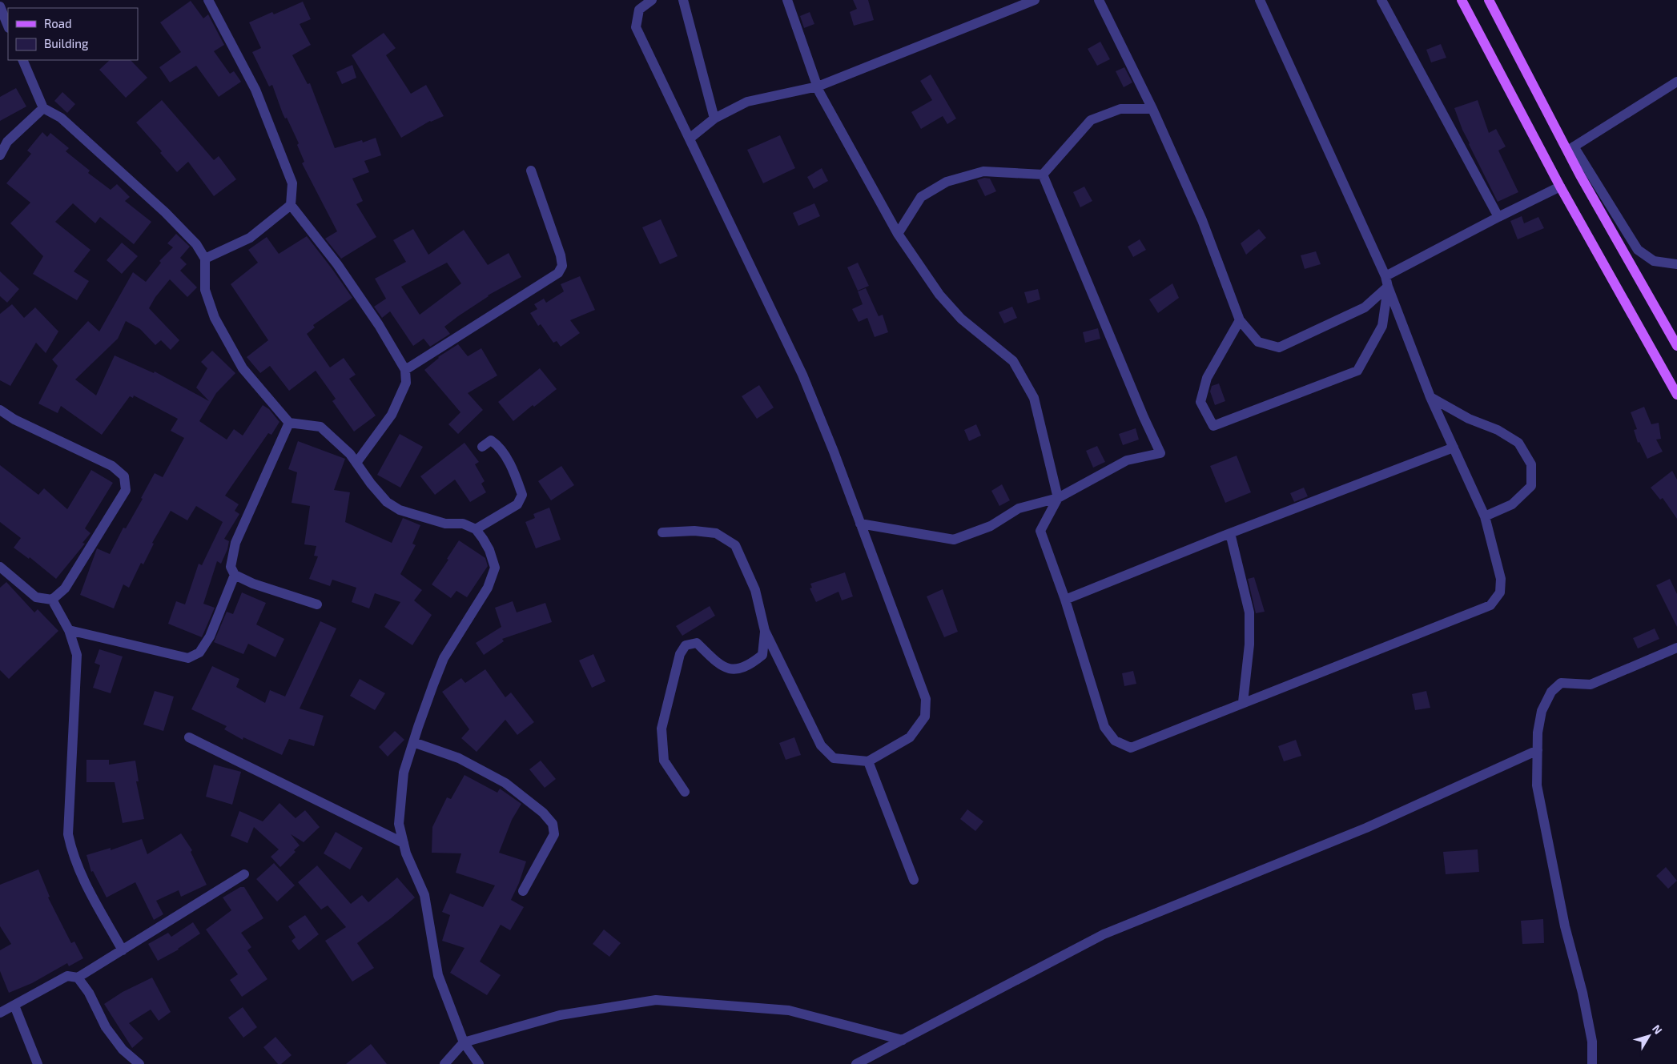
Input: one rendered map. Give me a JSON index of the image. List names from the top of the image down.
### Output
{
  "legend": ["Road", "Building"],
  "north": "top right"
}
